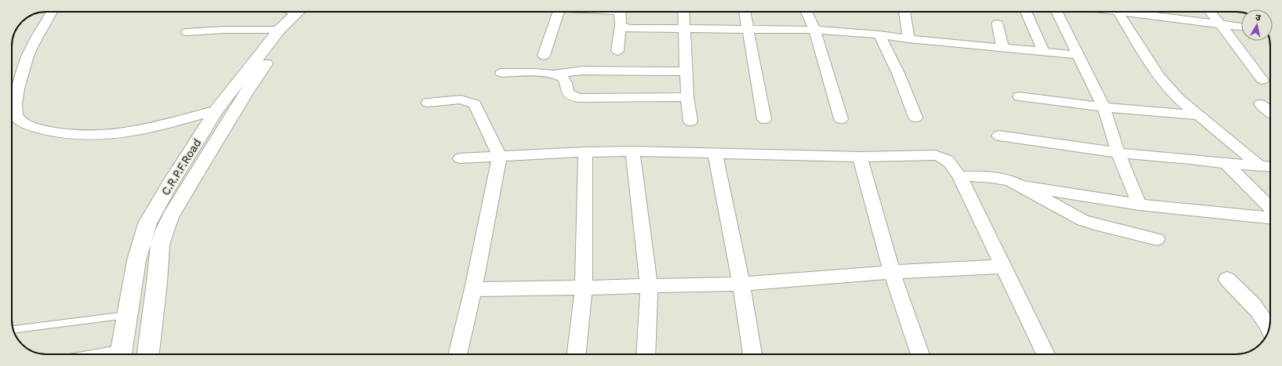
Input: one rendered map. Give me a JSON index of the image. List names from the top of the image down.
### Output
{
  "streets": {
    "main road": ["C.R.P.F.Road"]
  },
  "north": "top"
}
